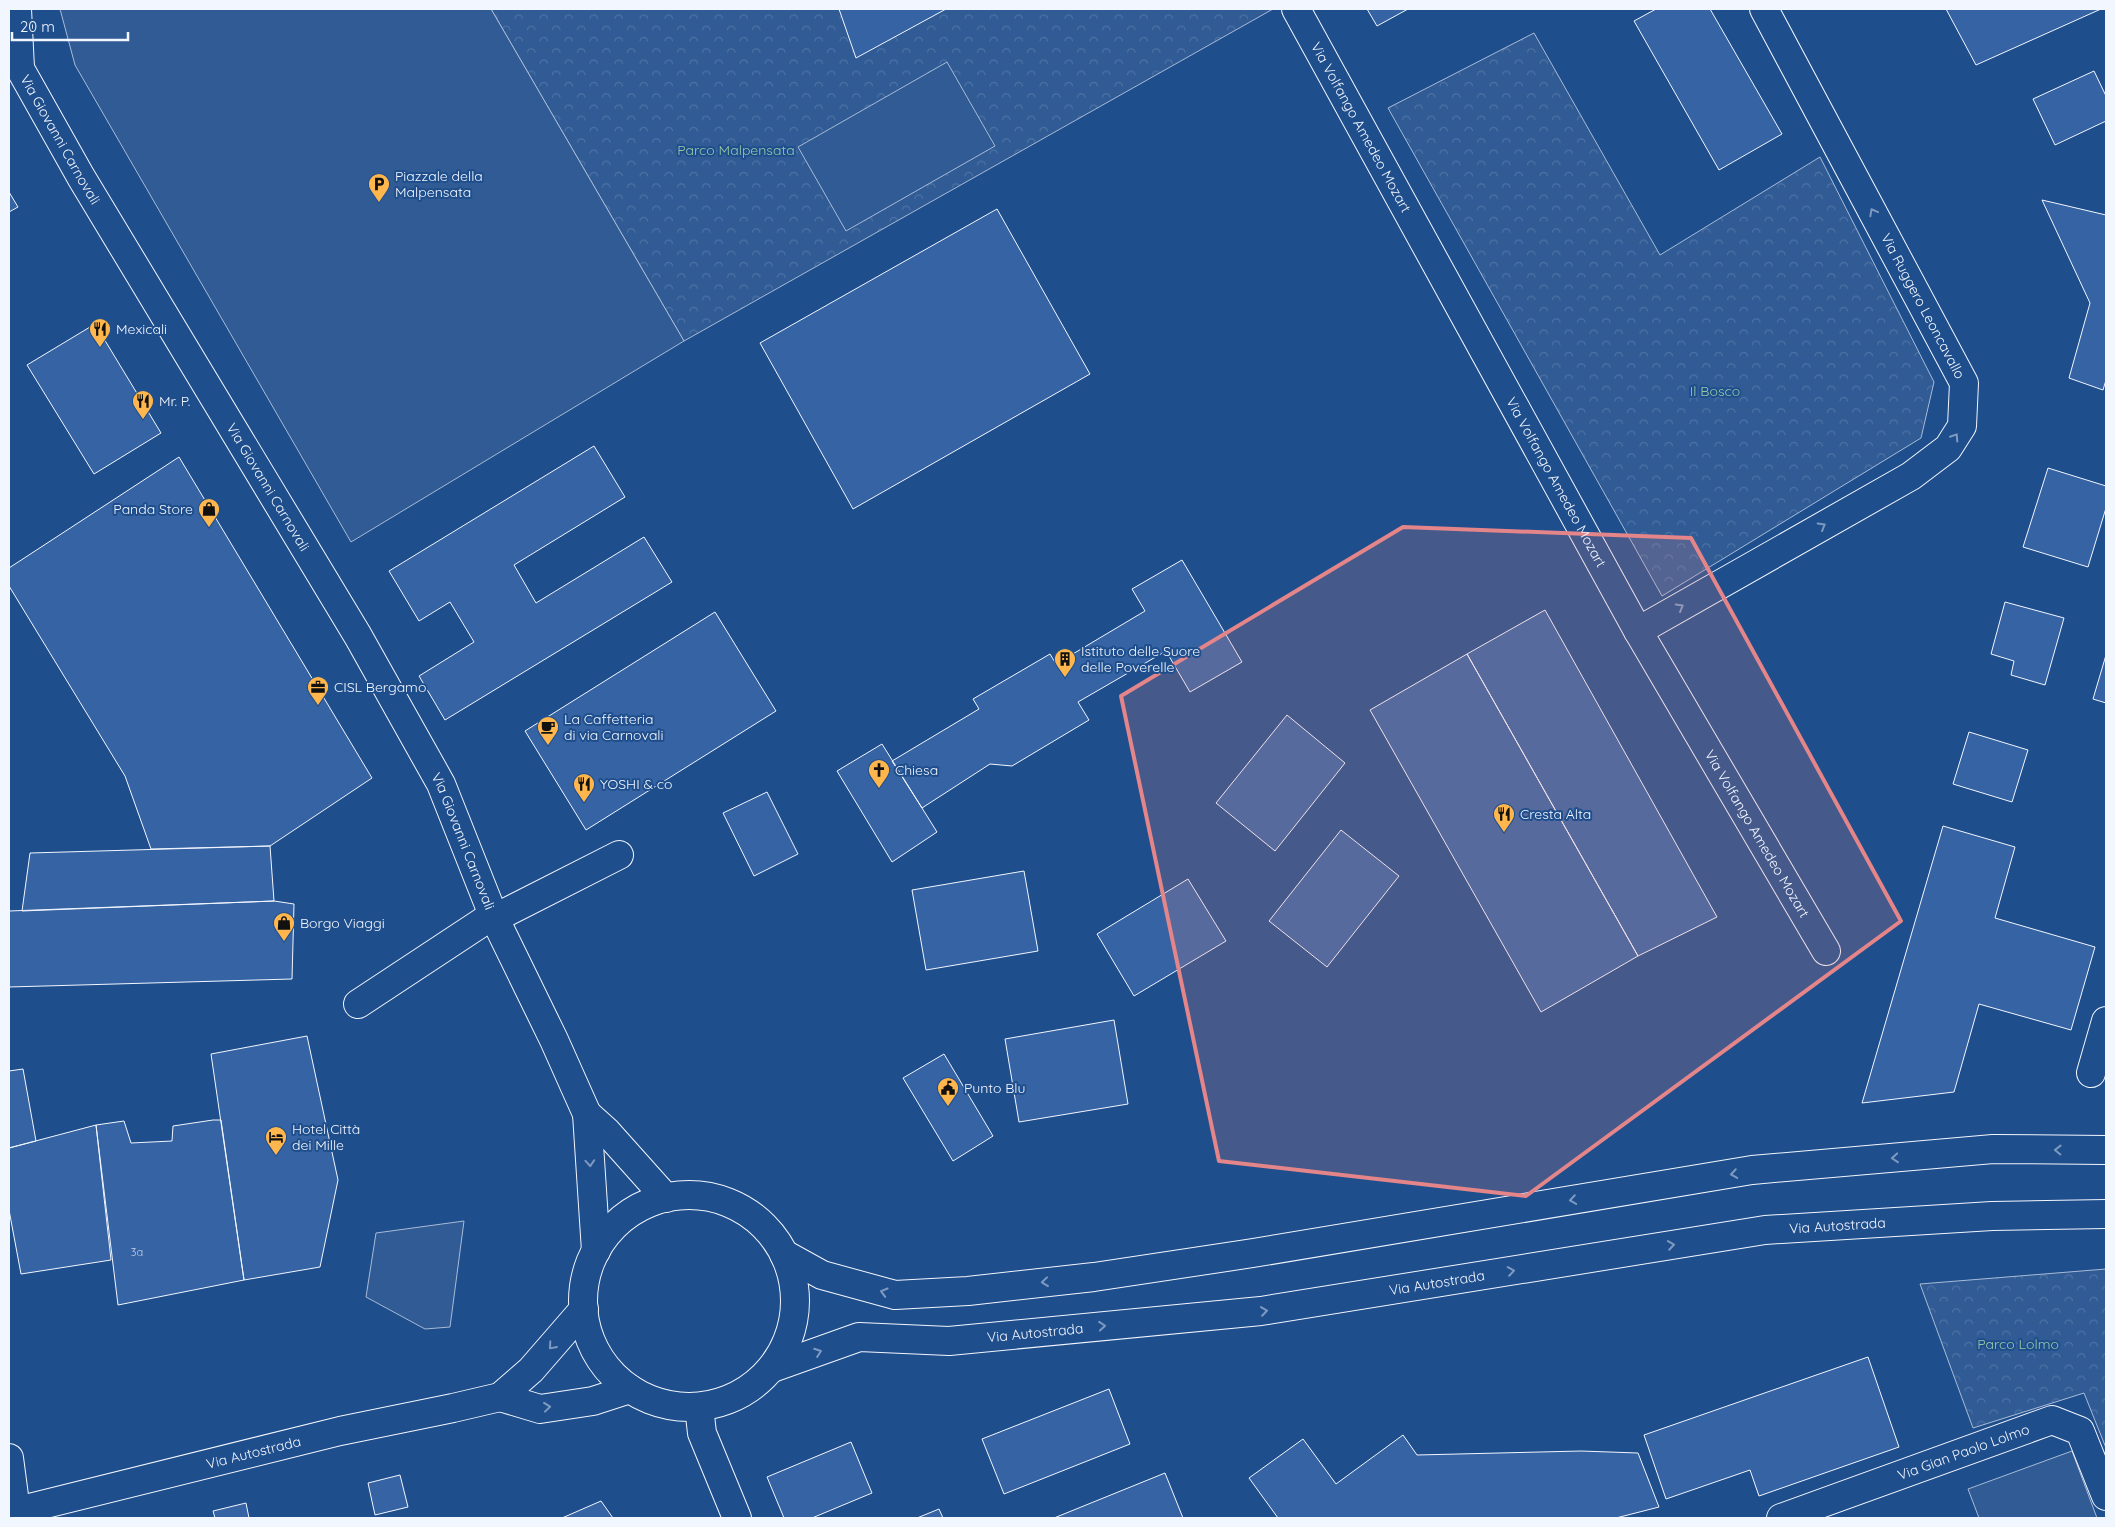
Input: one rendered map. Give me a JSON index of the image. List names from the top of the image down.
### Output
{
  "streets": {
    "street": [
      "Via Volfango Amedeo Mozart",
      "Via Giovanni Carnovali",
      "Via Ruggero Leoncavallo",
      "Via Autostrada",
      "Via Gian Paolo Lolmo"
    ]
  },
  "crossings": [
    ["Via Volfango Amedeo Mozart", "Via Ruggero Leoncavallo"],
    ["Via Giovanni Carnovali", "Via Autostrada"]
  ],
  "parks": ["Parco Malpensata", "Il Bosco", "Parco Lolmo"],
  "places": {
    "parking": ["Piazzale della Malpensata"],
    "restaurant": [
      "Mexicali",
      "Mr. P.",
      "YOSHI & co",
      "Cresta Alta"
    ],
    "shop": ["Panda Store", "Borgo Viaggi"],
    "building": ["Istituto delle Suore delle Poverelle"],
    "office": ["CISL Bergamo"],
    "cafe": ["La Caffetteria di via Carnovali"],
    "church": ["Chiesa"],
    "public building": ["Punto Blu"],
    "hotel": ["Hotel Città dei Mille"]
  },
  "house_numbers": ["3a"],
  "scale_bar": "20 m"
}
